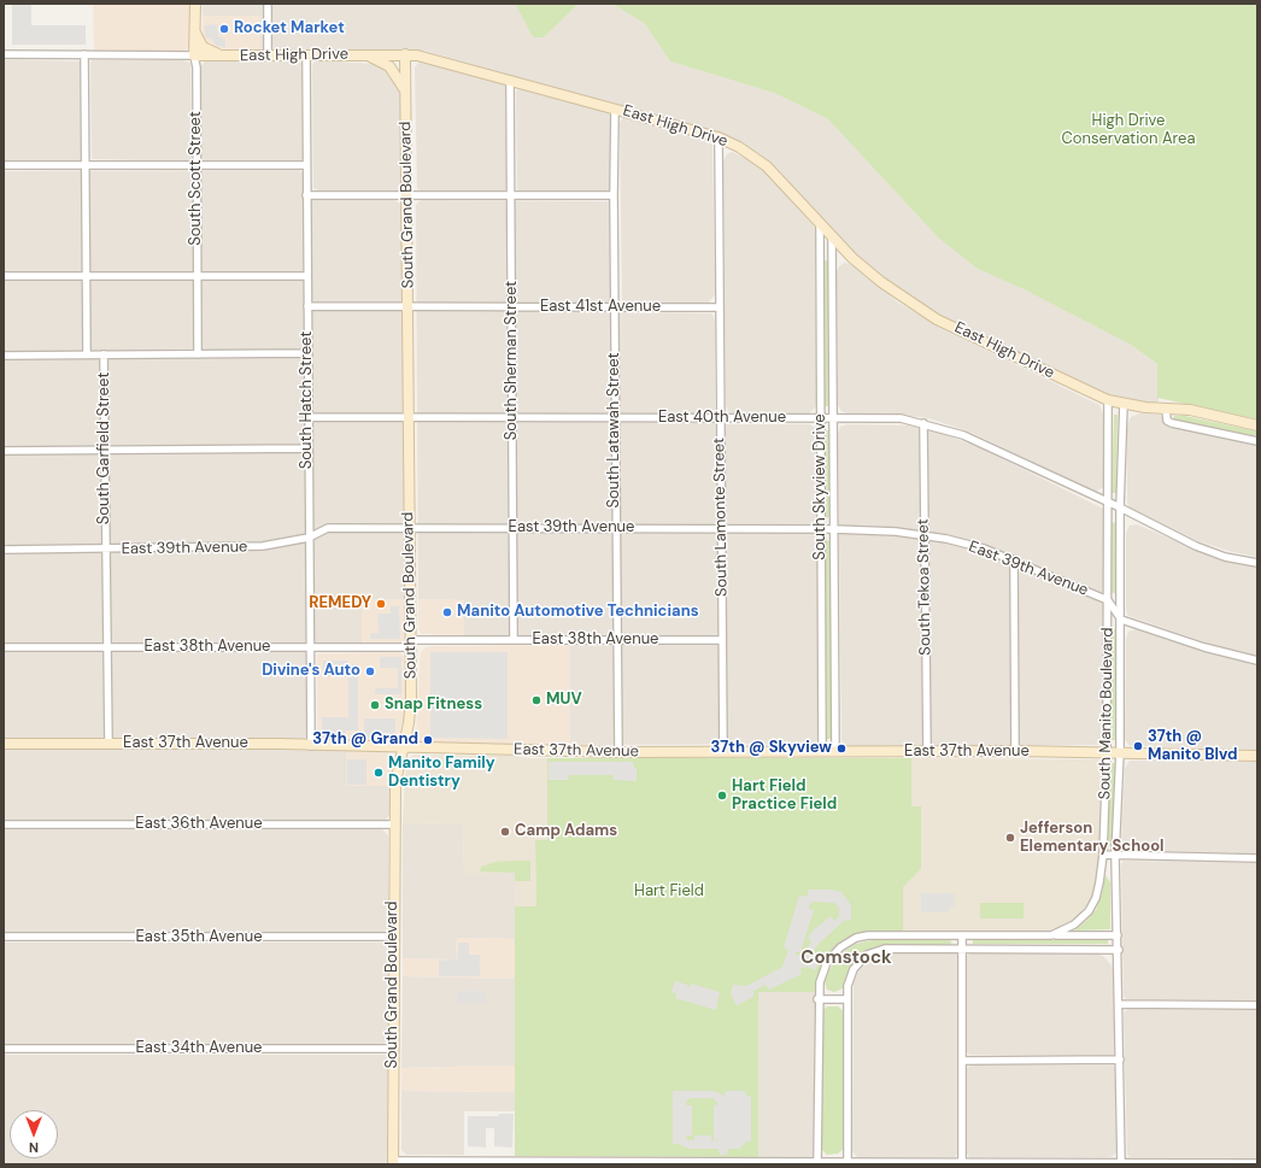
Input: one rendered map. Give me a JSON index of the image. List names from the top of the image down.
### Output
{
  "streets": {
    "main road": [
      "East High Drive",
      "South Scott Street",
      "South Grand Boulevard",
      "East 37th Avenue"
    ],
    "street": [
      "East 41st Avenue",
      "South Sherman Street",
      "South Hatch Street",
      "East 40th Avenue",
      "South Latawah Street",
      "South Garfield Street",
      "South Skyview Drive",
      "South Lamonte Street",
      "East 39th Avenue",
      "South Tekoa Street",
      "East 38th Avenue",
      "South Manito Boulevard",
      "East 36th Avenue",
      "East 35th Avenue",
      "East 34th Avenue"
    ]
  },
  "crossings": [
    ["East High Drive", "South Scott Street"],
    ["East High Drive", "South Grand Boulevard"],
    ["East High Drive", "South Sherman Street"],
    ["East High Drive", "South Hatch Street"],
    ["East High Drive", "South Latawah Street"],
    ["East High Drive", "South Skyview Drive"],
    ["East High Drive", "South Lamonte Street"],
    ["East High Drive", "South Manito Boulevard"],
    ["South Grand Boulevard", "East 41st Avenue"],
    ["South Grand Boulevard", "East 40th Avenue"],
    ["South Grand Boulevard", "East 39th Avenue"],
    ["South Grand Boulevard", "East 38th Avenue"],
    ["South Grand Boulevard", "East 37th Avenue"],
    ["South Grand Boulevard", "East 36th Avenue"],
    ["South Grand Boulevard", "East 35th Avenue"],
    ["South Grand Boulevard", "East 34th Avenue"],
    ["East 41st Avenue", "South Sherman Street"],
    ["East 41st Avenue", "South Hatch Street"],
    ["East 41st Avenue", "South Latawah Street"],
    ["East 41st Avenue", "South Lamonte Street"],
    ["South Sherman Street", "East 40th Avenue"],
    ["South Sherman Street", "East 39th Avenue"],
    ["South Sherman Street", "East 38th Avenue"],
    ["South Hatch Street", "East 40th Avenue"],
    ["South Hatch Street", "East 39th Avenue"],
    ["South Hatch Street", "East 38th Avenue"],
    ["South Hatch Street", "East 37th Avenue"],
    ["East 40th Avenue", "South Latawah Street"],
    ["East 40th Avenue", "South Skyview Drive"],
    ["East 40th Avenue", "South Lamonte Street"],
    ["East 40th Avenue", "South Tekoa Street"],
    ["East 40th Avenue", "South Manito Boulevard"],
    ["South Latawah Street", "East 39th Avenue"],
    ["South Latawah Street", "East 38th Avenue"],
    ["South Latawah Street", "East 37th Avenue"],
    ["South Garfield Street", "East 39th Avenue"],
    ["South Garfield Street", "East 38th Avenue"],
    ["South Garfield Street", "East 37th Avenue"],
    ["South Skyview Drive", "East 39th Avenue"],
    ["South Skyview Drive", "East 37th Avenue"],
    ["South Lamonte Street", "East 39th Avenue"],
    ["South Lamonte Street", "East 38th Avenue"],
    ["South Lamonte Street", "East 37th Avenue"],
    ["East 39th Avenue", "South Tekoa Street"],
    ["East 39th Avenue", "South Manito Boulevard"],
    ["South Tekoa Street", "East 37th Avenue"],
    ["South Manito Boulevard", "East 37th Avenue"]
  ],
  "districts": ["Comstock"],
  "parks": ["High Drive Conservation Area", "Hart Field"],
  "places": [
    "Rocket Market",
    "REMEDY",
    "Manito Automotive Technicians",
    "Divine's Auto",
    "MUV",
    "Snap Fitness",
    "37th @ Grand",
    "37th @ Manito Blvd",
    "37th @ Skyview",
    "Manito Family Dentistry",
    "Hart Field Practice Field",
    "Camp Adams",
    "Jefferson Elementary School"
  ],
  "north": "bottom"
}
